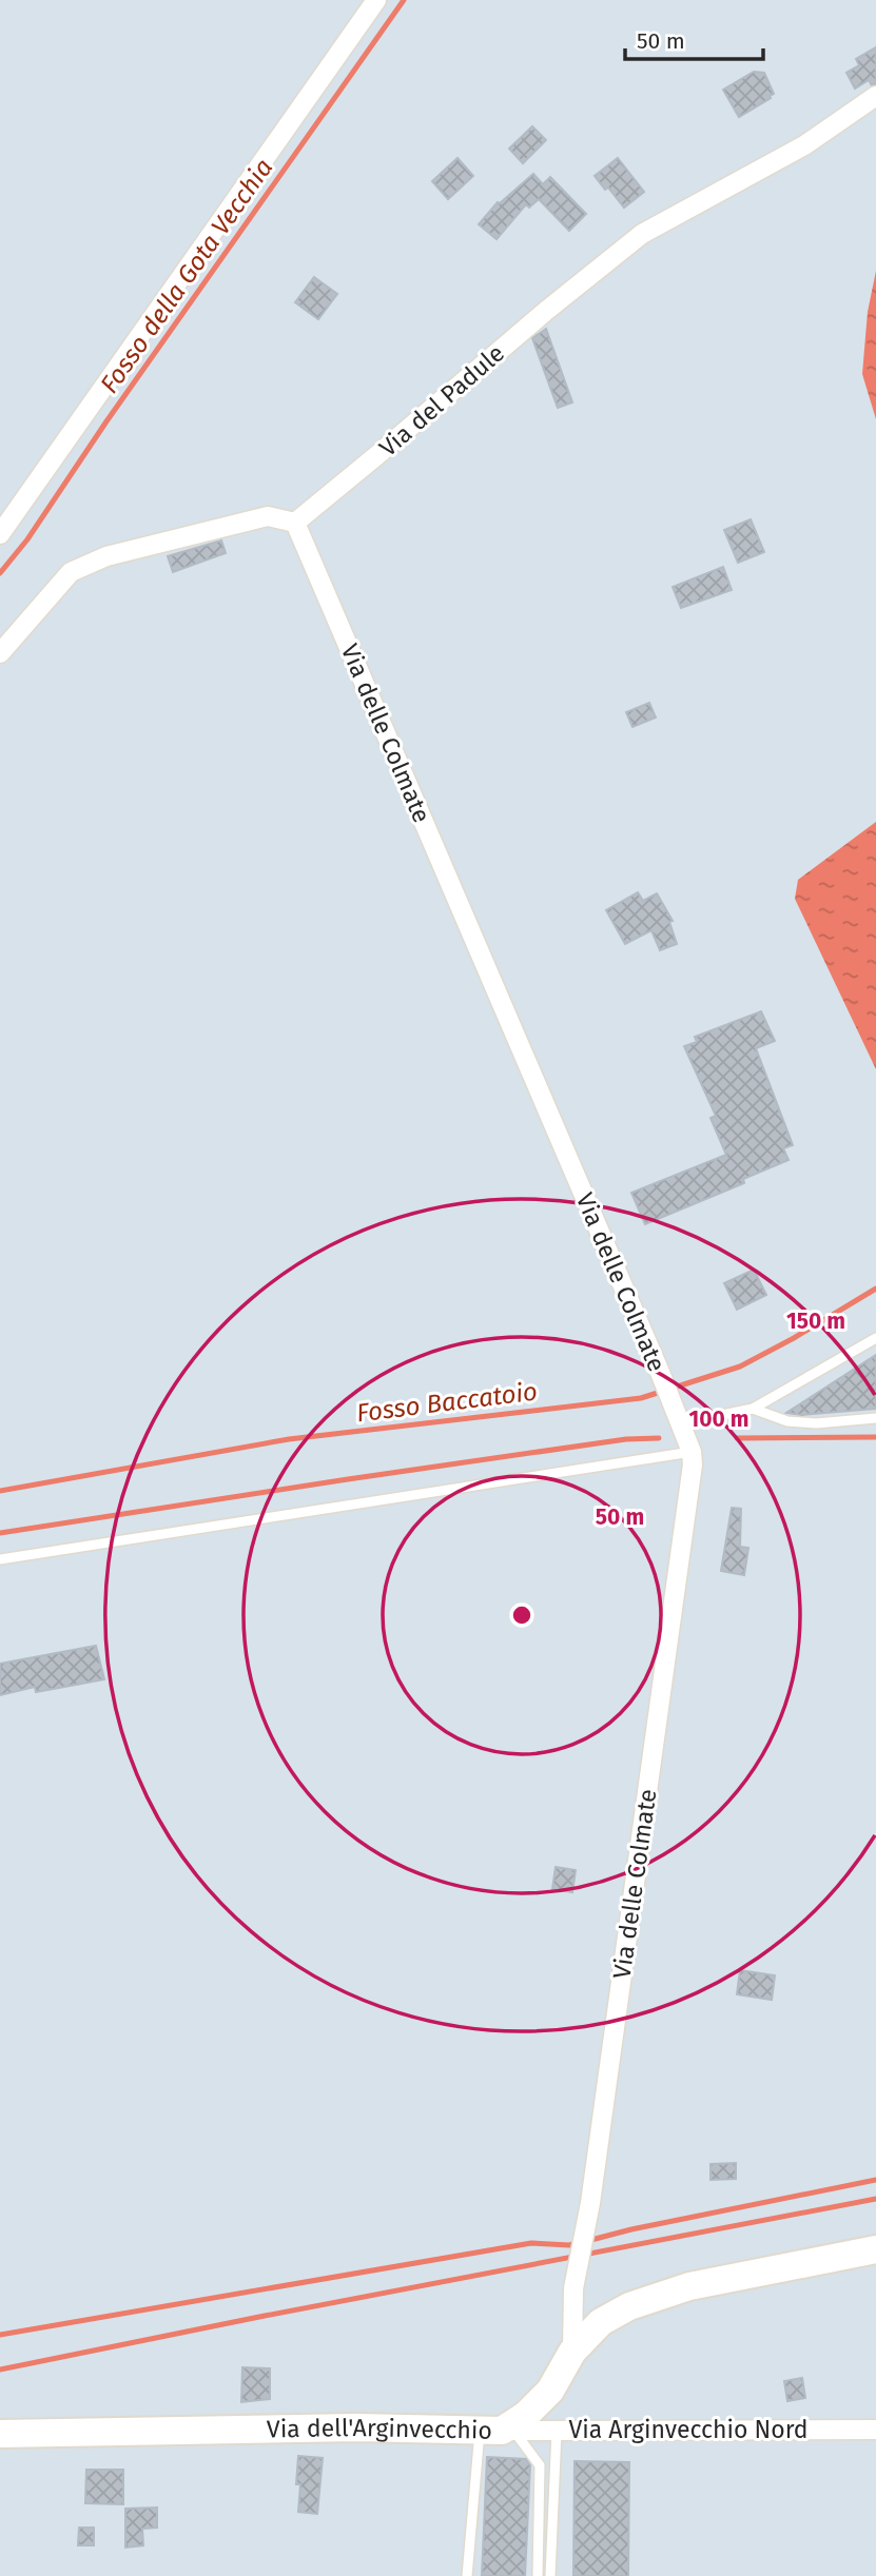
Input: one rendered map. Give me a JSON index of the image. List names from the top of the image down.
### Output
{
  "streets": {
    "main road": ["Via dell'Arginvecchio"],
    "street": ["Via del Padule", "Via delle Colmate", "Via Arginvecchio Nord"]
  },
  "crossings": [
    ["Via del Padule", "Via delle Colmate"],
    ["Via delle Colmate", "Via dell'Arginvecchio"],
    ["Via dell'Arginvecchio", "Via Arginvecchio Nord"]
  ],
  "water": ["Fosso della Gota Vecchia", "Fosso Baccatoio"],
  "scale_bar": "50 m",
  "rings": ["150 m", "100 m", "50 m"]
}
